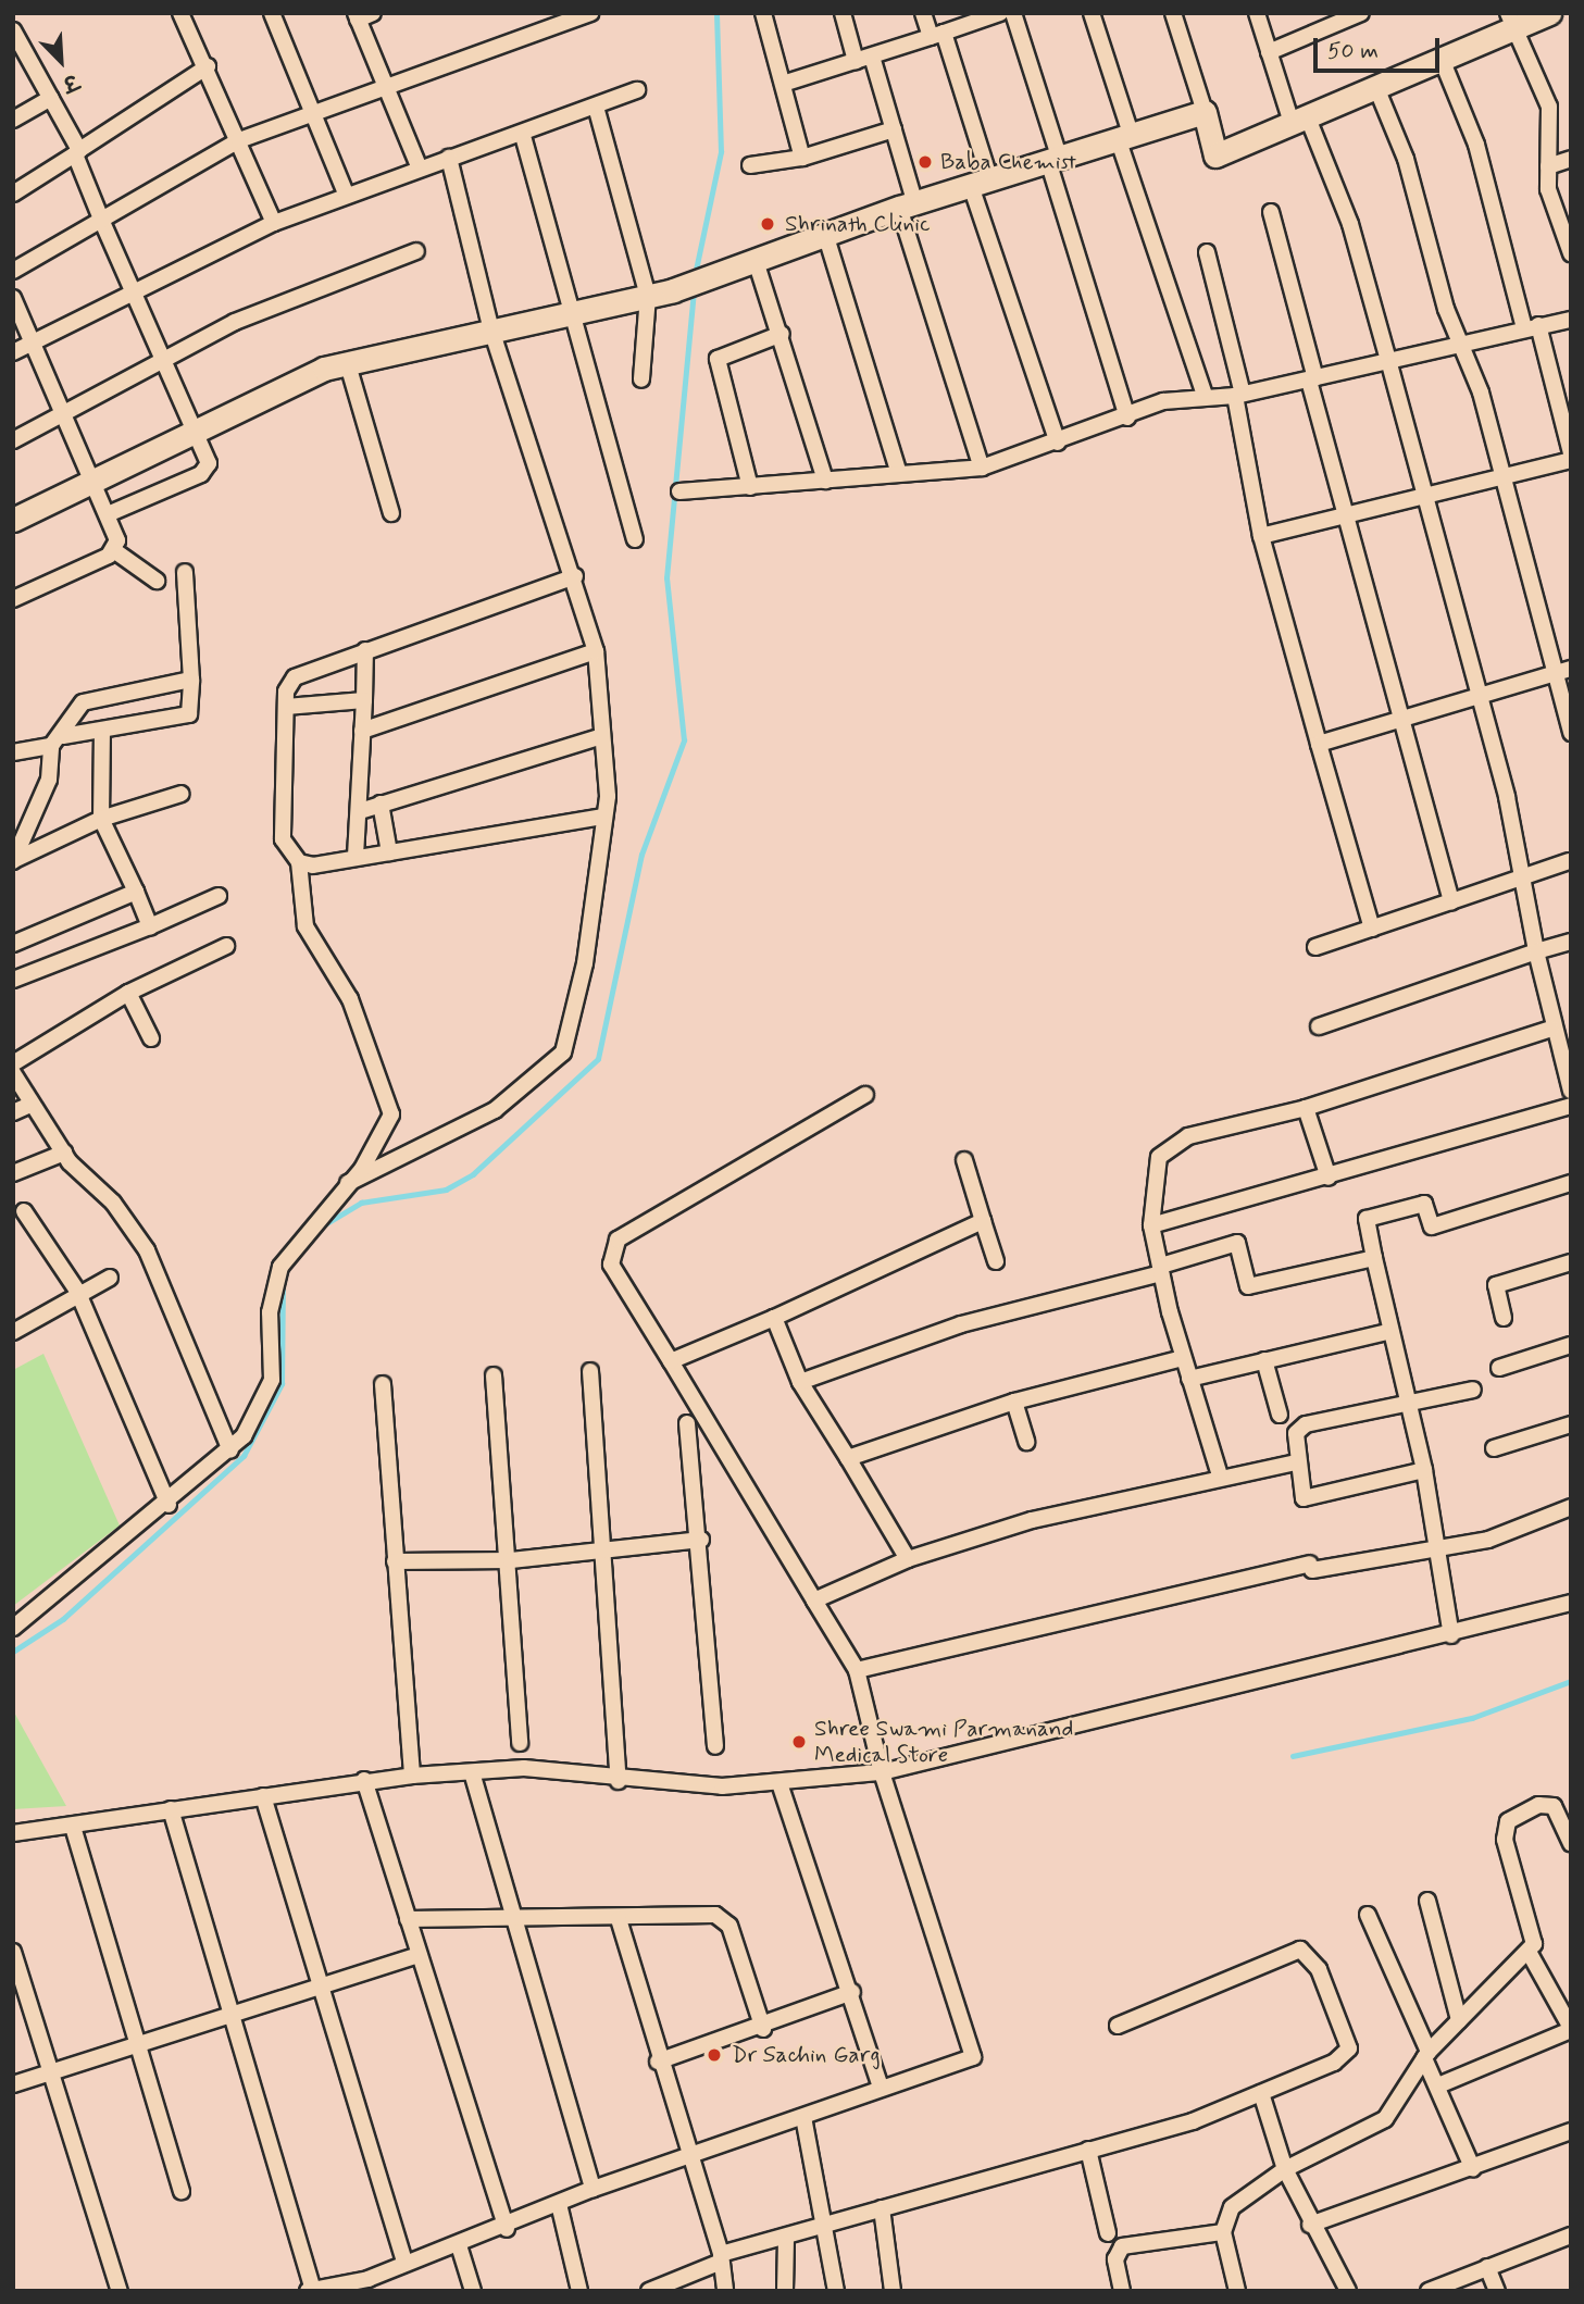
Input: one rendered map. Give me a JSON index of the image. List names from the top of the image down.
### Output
{
  "places": [
    "Baba Chemist",
    "Shrinath Clinic",
    "Shree Swami Parmanand Medical Store",
    "Dr Sachin Garg"
  ],
  "scale_bar": "50 m",
  "north": "bottom right"
}
